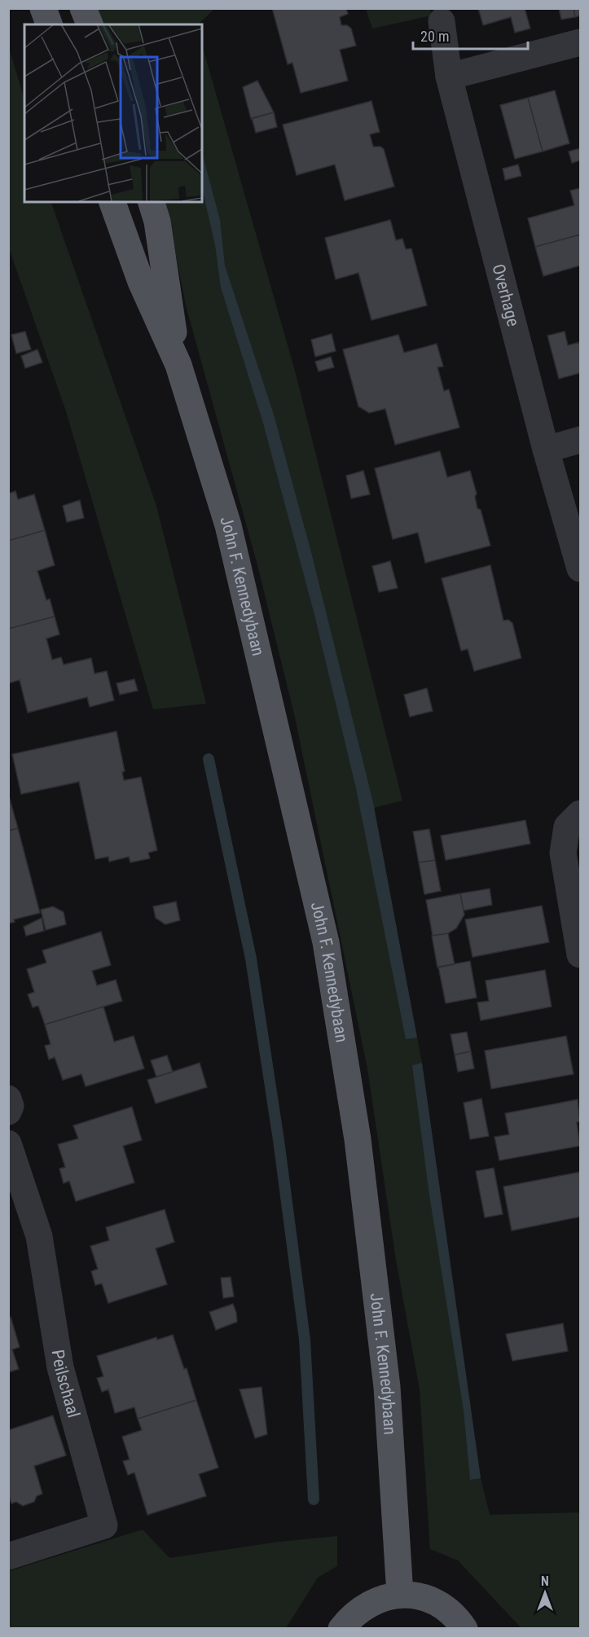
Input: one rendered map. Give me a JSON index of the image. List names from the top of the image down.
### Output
{
  "streets": {
    "main road": ["John F. Kennedybaan"],
    "street": ["Overhage", "Peilschaal"]
  },
  "scale_bar": "20 m",
  "north": "top"
}
